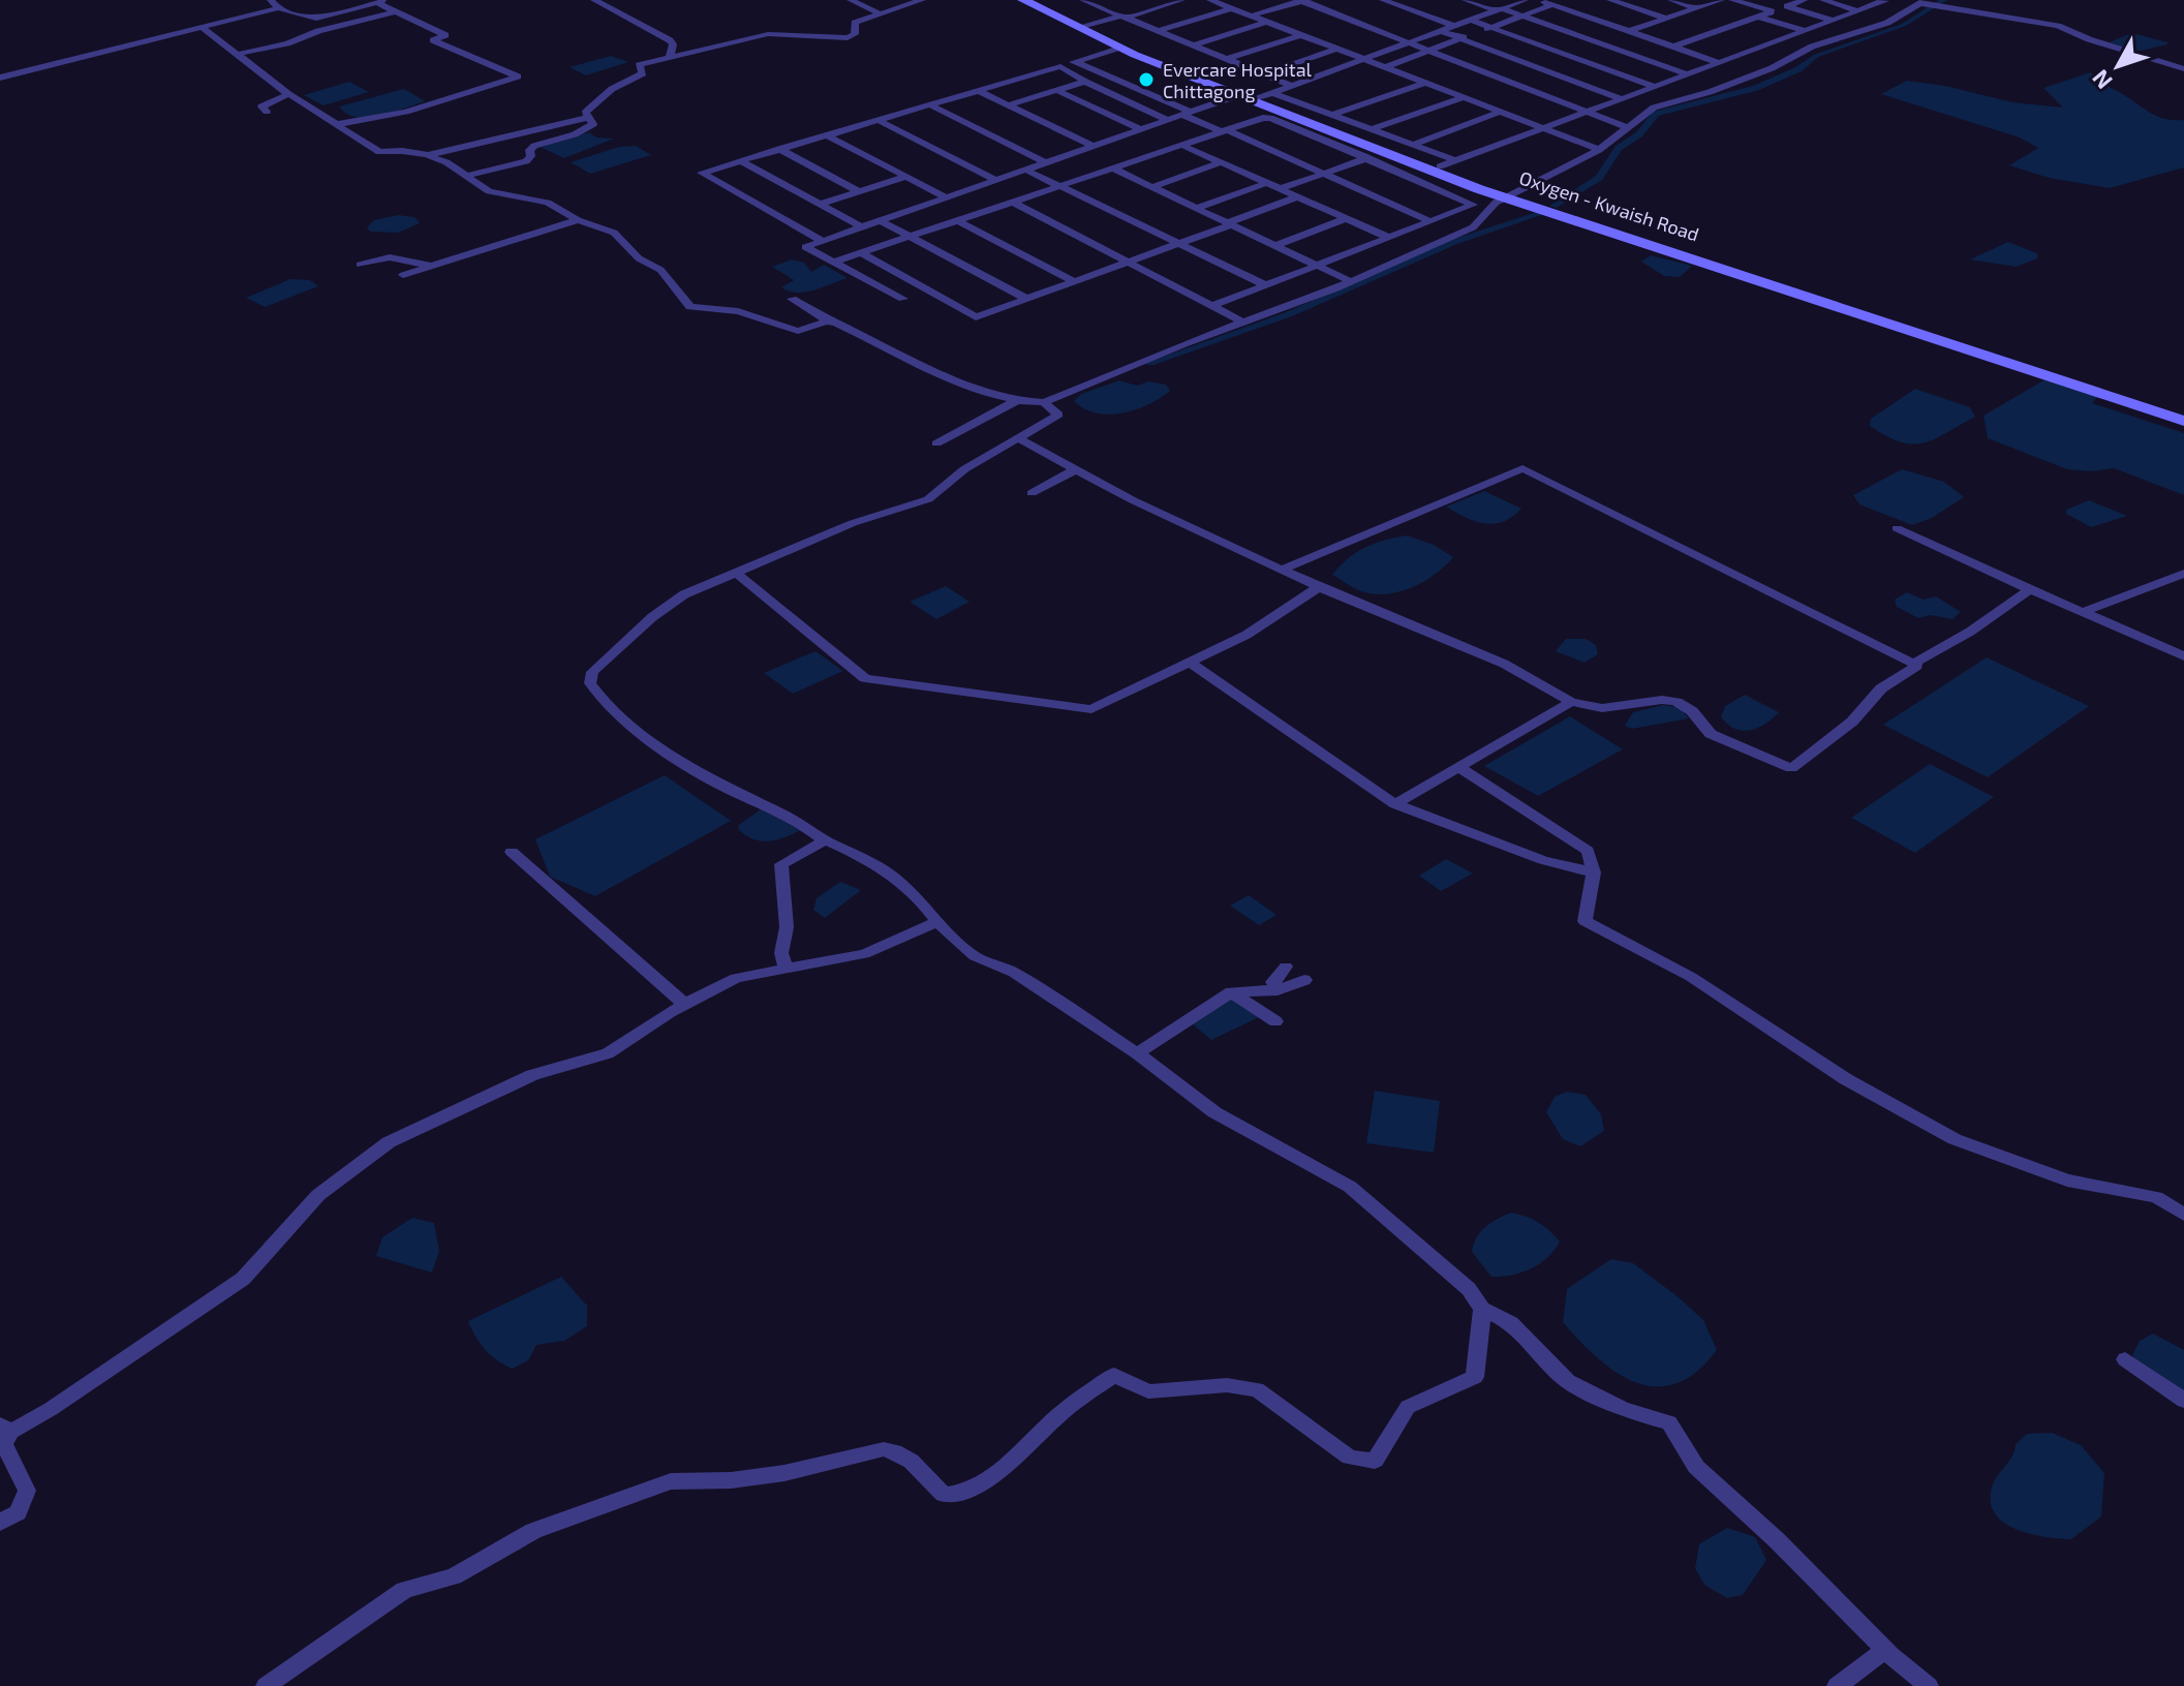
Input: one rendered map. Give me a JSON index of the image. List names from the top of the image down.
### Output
{
  "streets": {
    "main road": ["Oxygen - Kwaish Road"]
  },
  "places": ["Evercare Hospital Chittagong"],
  "north": "bottom left"
}
